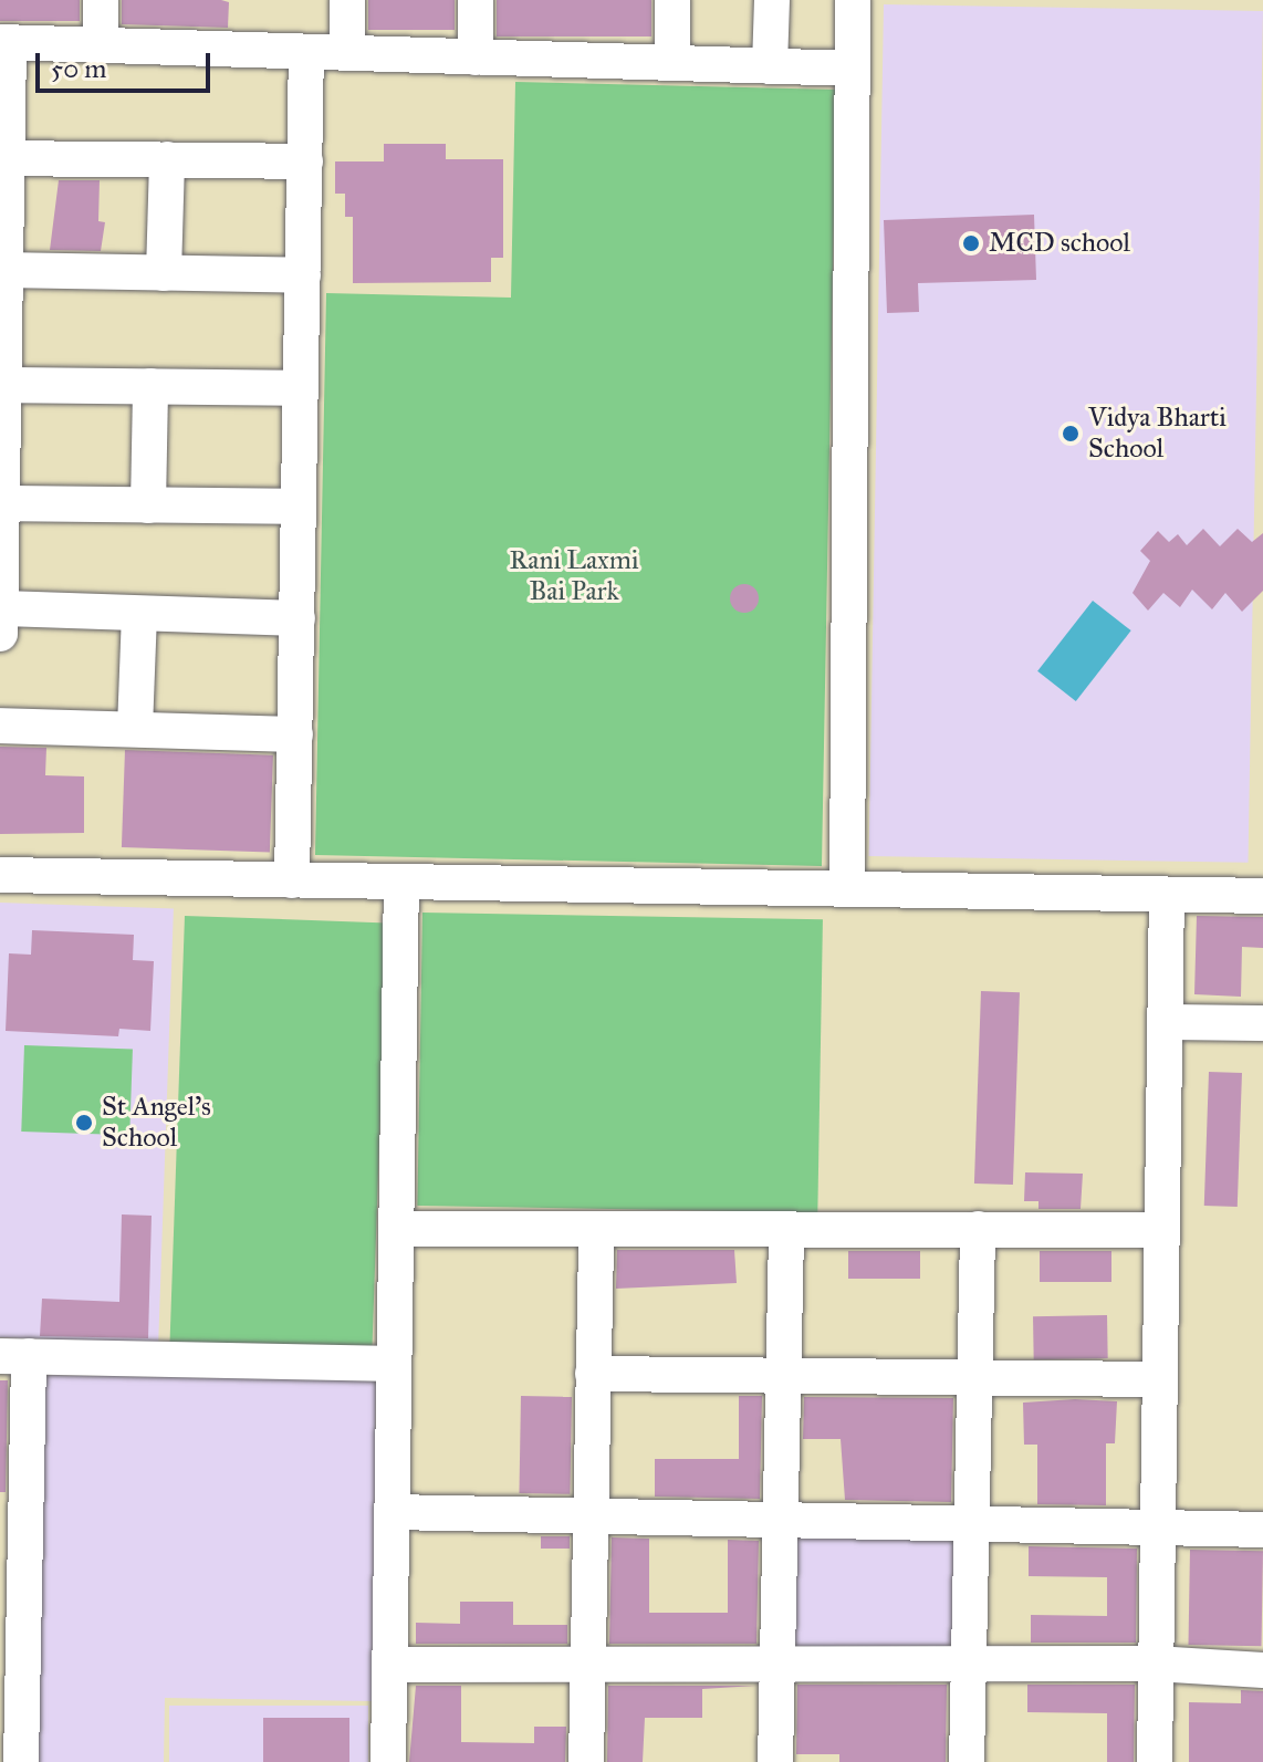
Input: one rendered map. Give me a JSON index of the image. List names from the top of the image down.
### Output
{
  "parks": ["Rani Laxmi Bai Park"],
  "places": ["MCD school", "Vidya Bharti School", "St Angel's School"],
  "scale_bar": "50 m"
}
